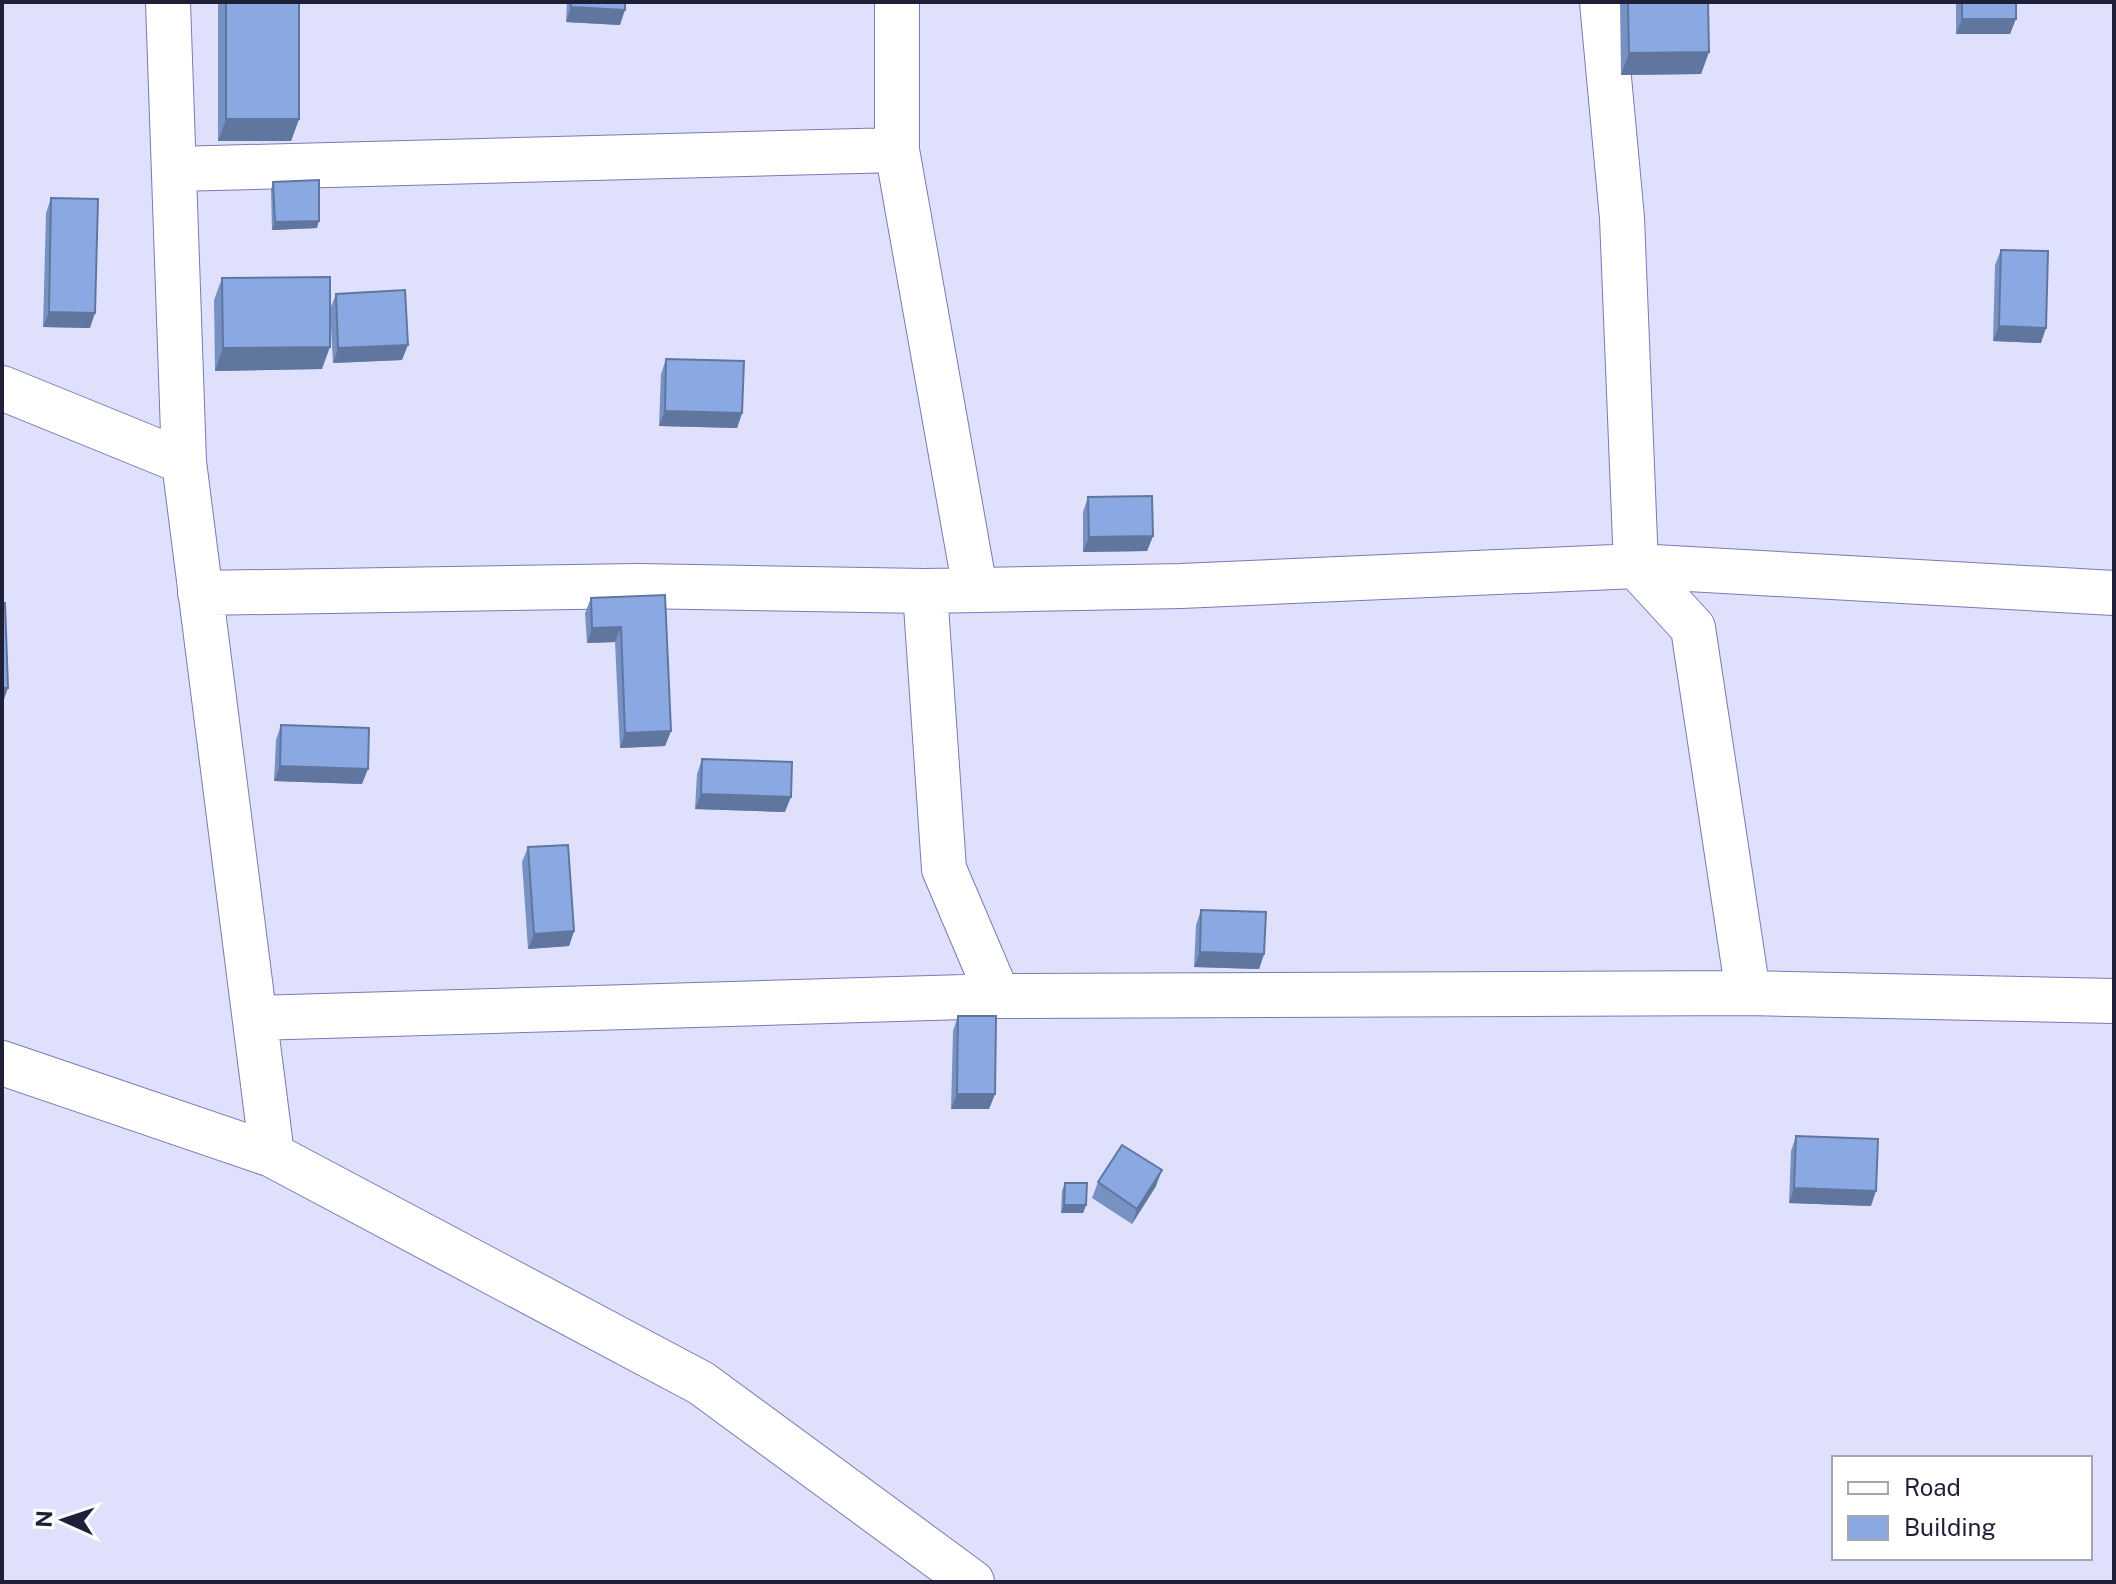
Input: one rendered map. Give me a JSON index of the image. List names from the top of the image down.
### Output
{
  "legend": ["Road", "Building"],
  "north": "left"
}
